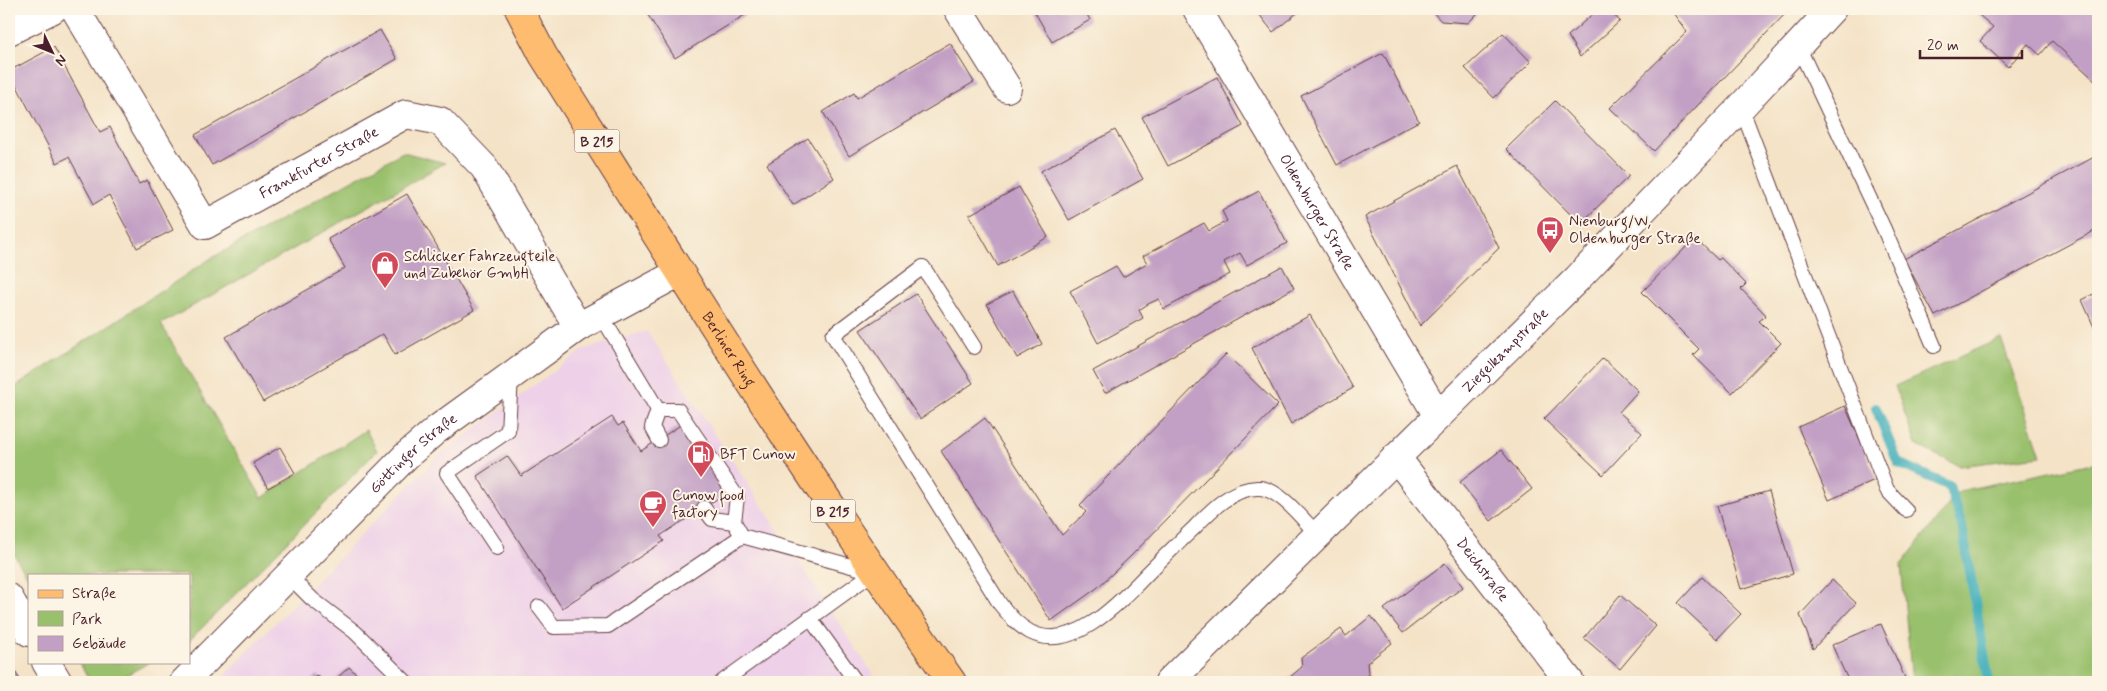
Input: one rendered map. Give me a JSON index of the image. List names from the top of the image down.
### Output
{
  "streets": {
    "main road": ["B 215", "Berliner Ring"],
    "street": [
      "Frankfurter Straße",
      "Oldenburger Straße",
      "Ziegelkampstraße",
      "Göttinger Straße",
      "Deichstraße"
    ]
  },
  "crossings": [
    ["Frankfurter Straße", "Göttinger Straße"],
    ["Oldenburger Straße", "Ziegelkampstraße"],
    ["Berliner Ring", "Göttinger Straße"],
    ["Ziegelkampstraße", "Deichstraße"]
  ],
  "places": {
    "bus stop": ["Nienburg/W, Oldenburger Straße"],
    "shop": ["Schlicker Fahrzeugteile und Zubehör GmbH"],
    "fuel station": ["BFT Cunow"],
    "cafe": ["Cunow food factory"]
  },
  "legend": ["Straße", "Park", "Gebäude"],
  "scale_bar": "20 m",
  "north": "bottom right"
}
